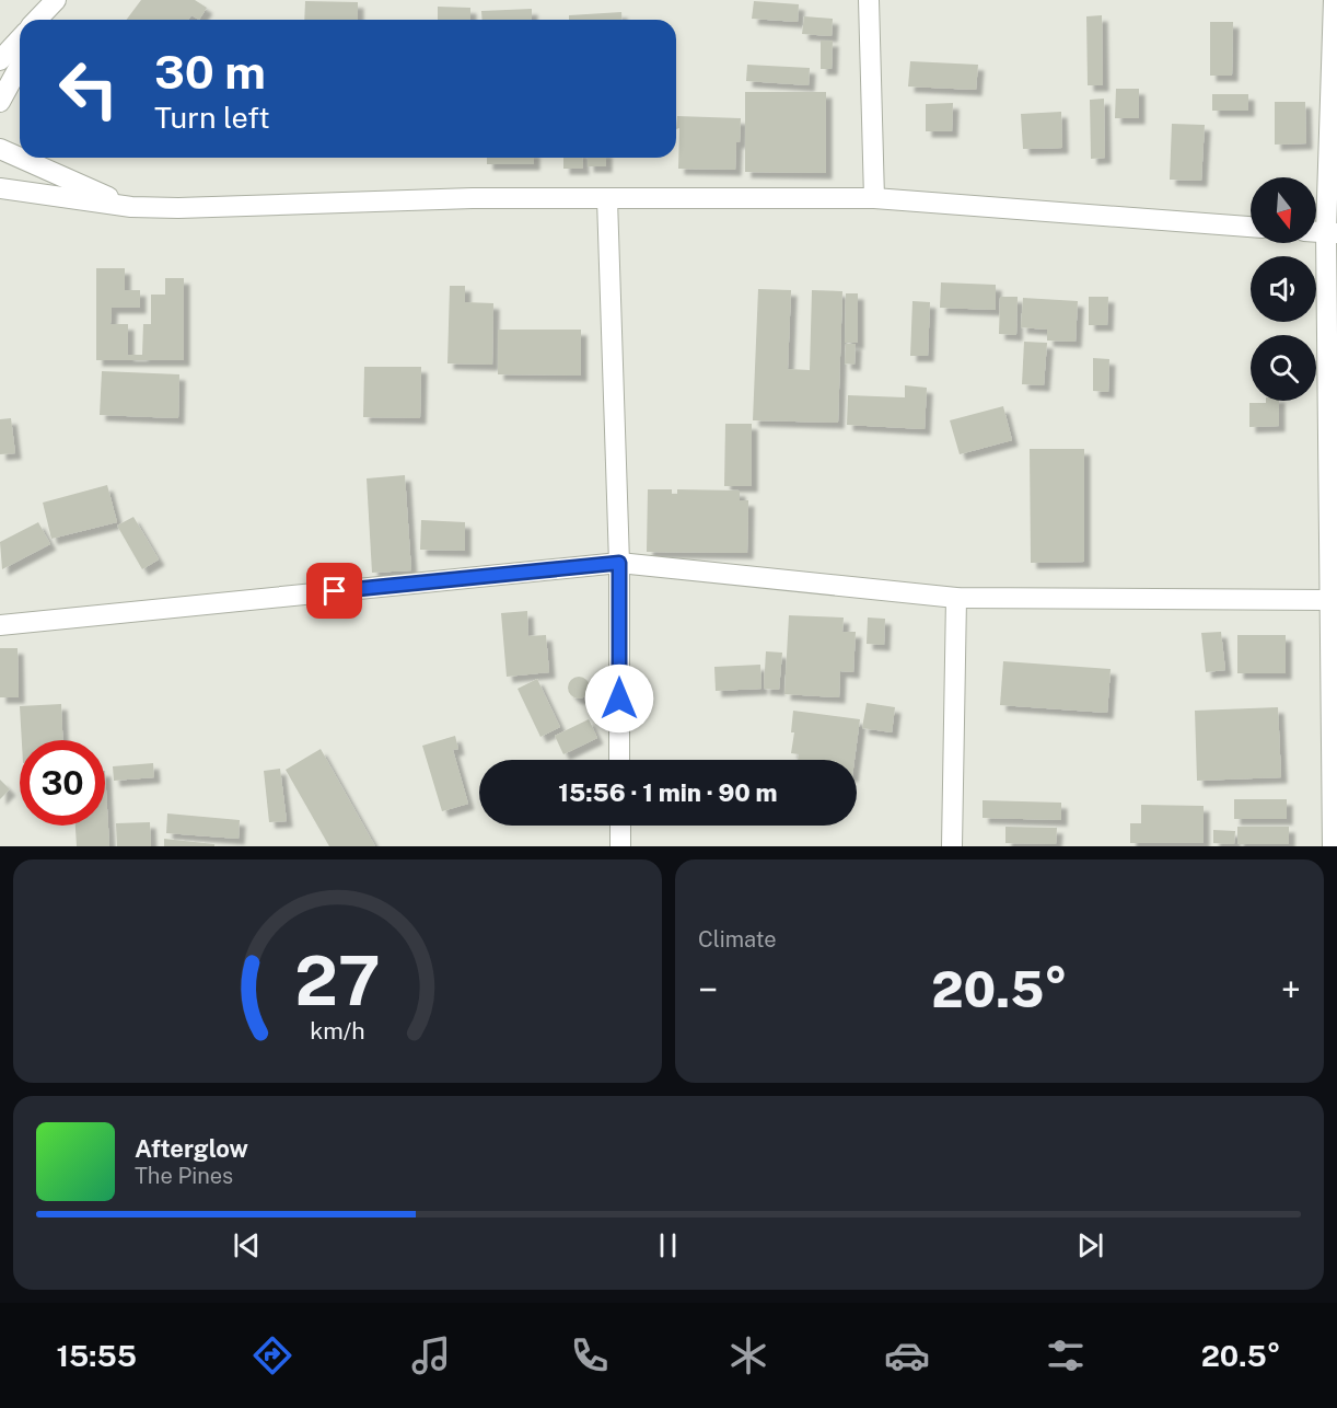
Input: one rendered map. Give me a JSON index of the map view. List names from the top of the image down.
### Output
{
  "north": "bottom",
  "page": {
    "turn": ["30 m", "Turn left"],
    "limit": "30",
    "trip": "15:56 · 1 min · 90 m",
    "tile": "Climate",
    "heat": ["−", "20.5°", "+"],
    "song": ["Afterglow", "The Pines"],
    "tabs": ["15:55", "20.5°"],
    "gauge": ["27", "km/h"]
  }
}
